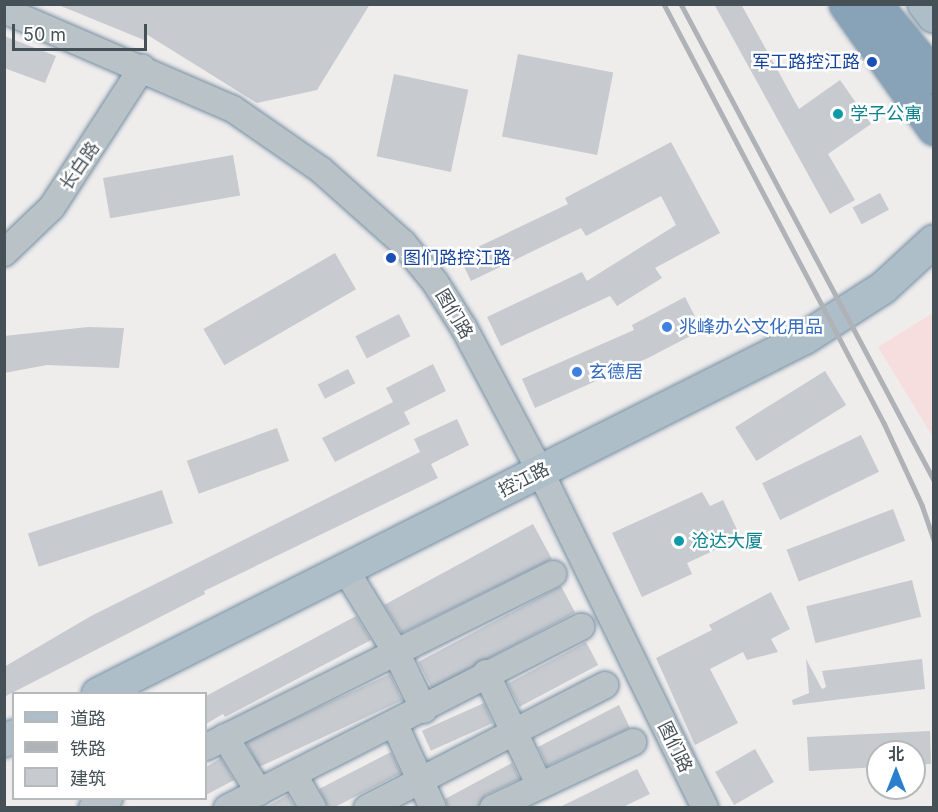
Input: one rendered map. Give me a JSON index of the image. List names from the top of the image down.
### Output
{
  "streets": {
    "main road": ["控江路"],
    "street": ["长白路", "图们路"]
  },
  "crossings": [
    ["长白路", "图们路"],
    ["图们路", "控江路"]
  ],
  "places": [
    "军工路控江路",
    "学子公寓",
    "图们路控江路",
    "兆峰办公文化用品",
    "玄德居",
    "沧达大厦"
  ],
  "legend": ["道路", "铁路", "建筑"],
  "scale_bar": "50 m",
  "north": "top"
}
